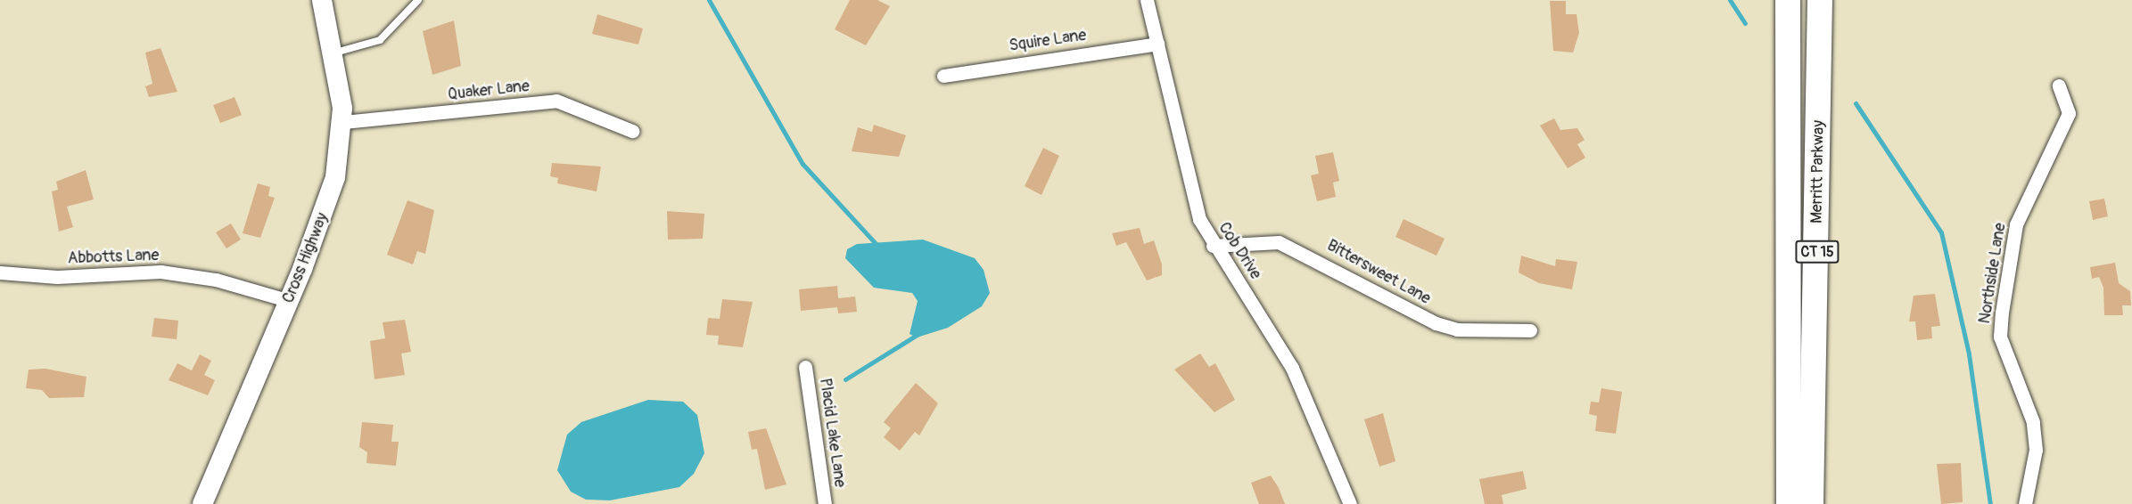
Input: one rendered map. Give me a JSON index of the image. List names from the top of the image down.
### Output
{
  "streets": {
    "highway": ["Merritt Parkway", "CT 15"],
    "street": [
      "Squire Lane",
      "Quaker Lane",
      "Cob Drive",
      "Abbotts Lane",
      "Cross Highway",
      "Bittersweet Lane",
      "Northside Lane",
      "Placid Lake Lane"
    ]
  },
  "crossings": [
    ["Squire Lane", "Cob Drive"],
    ["Quaker Lane", "Cross Highway"],
    ["Cob Drive", "Bittersweet Lane"],
    ["Abbotts Lane", "Cross Highway"]
  ]
}
